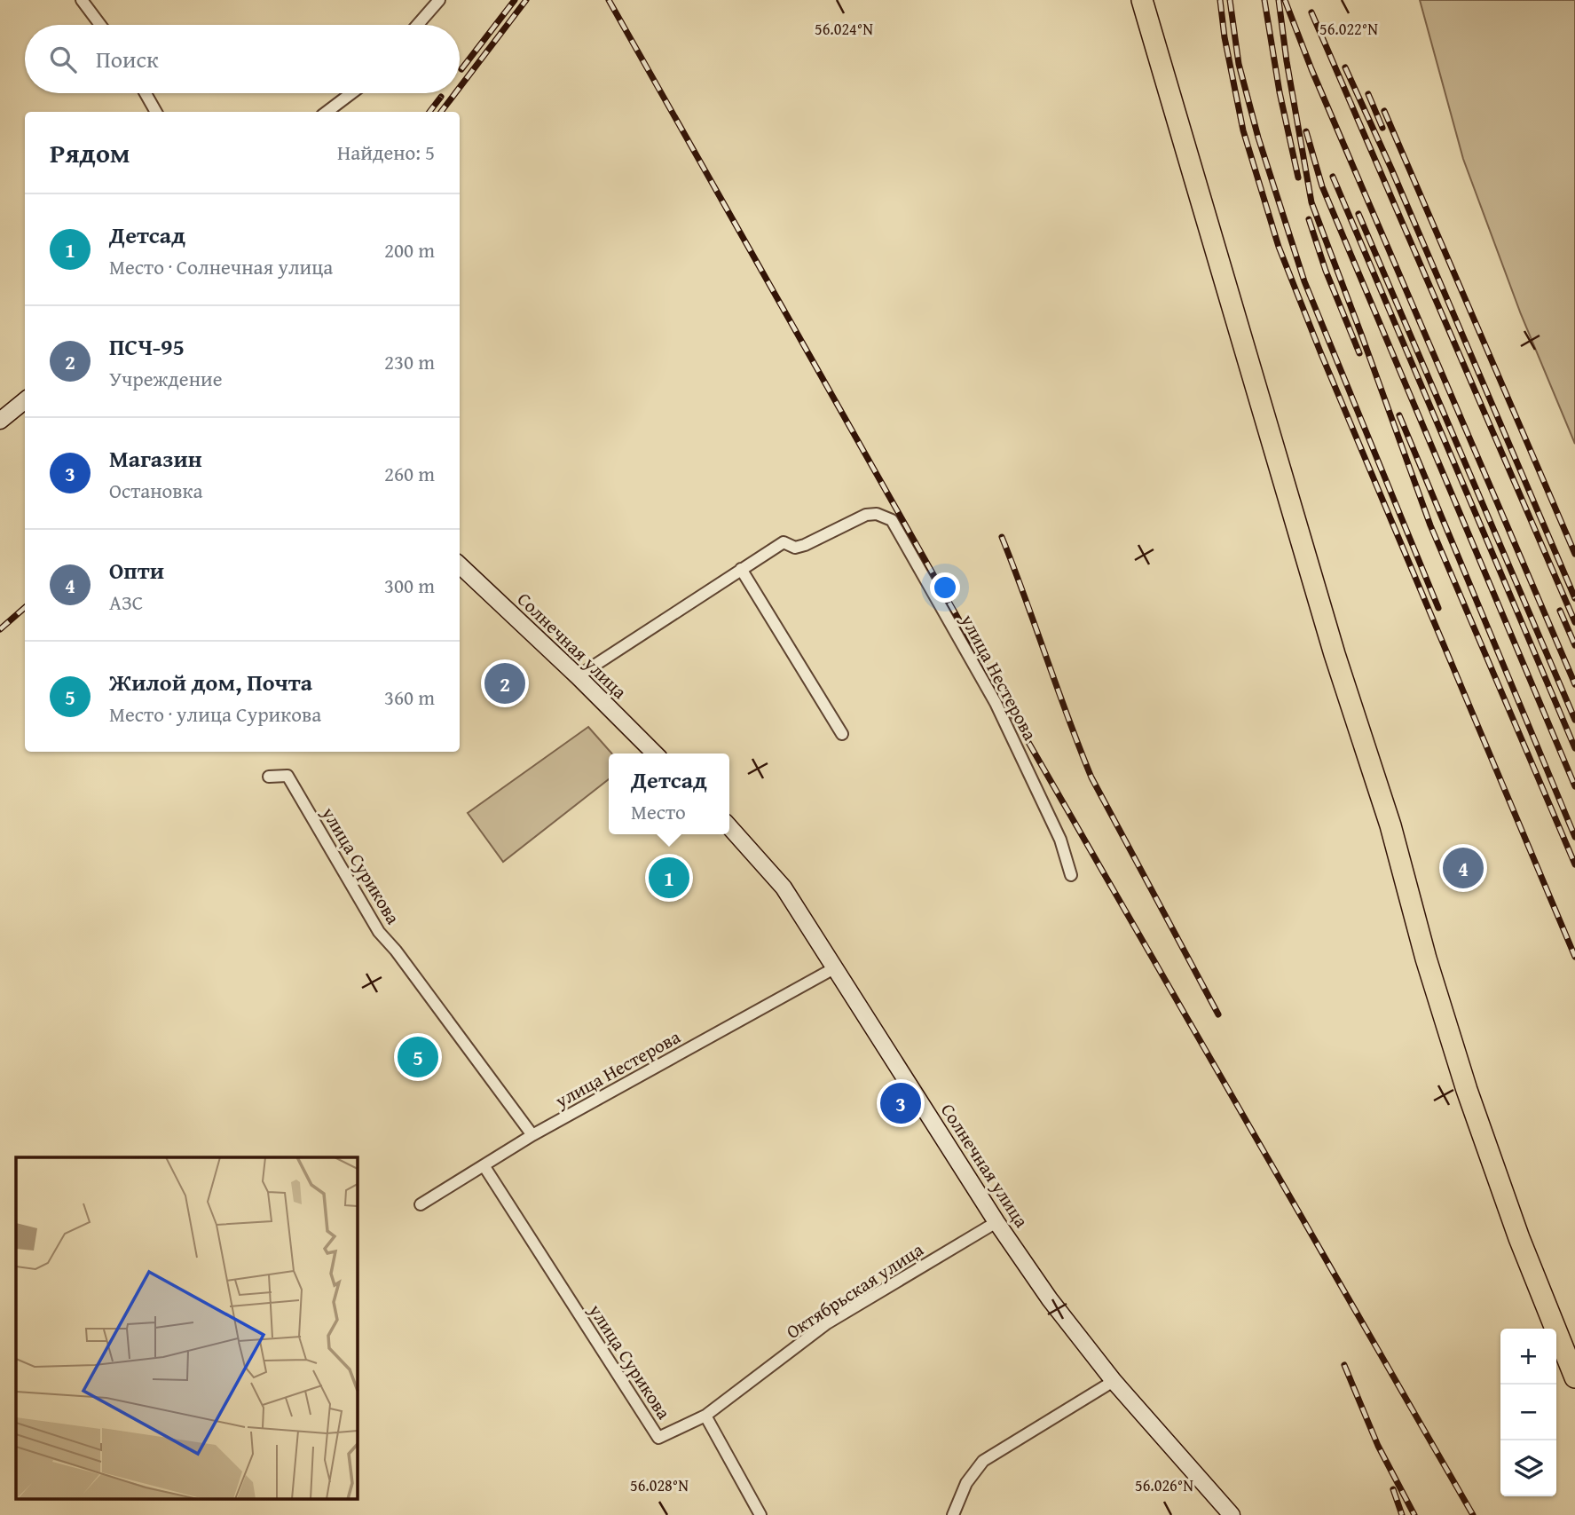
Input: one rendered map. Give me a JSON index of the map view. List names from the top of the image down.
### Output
{
  "streets": {
    "street": [
      "Солнечная улица",
      "улица Нестерова",
      "улица Сурикова",
      "Октябрьская улица"
    ]
  },
  "crossings": [
    ["Солнечная улица", "улица Нестерова"],
    ["Солнечная улица", "Октябрьская улица"],
    ["улица Нестерова", "улица Сурикова"],
    ["улица Сурикова", "Октябрьская улица"]
  ],
  "page": {
    "search": "Поиск",
    "heading": ["Рядом", "Найдено: 5"],
    "list": [
      {
        "mark": "1",
        "name": "Детсад",
        "note": "Место · Солнечная улица",
        "value": "200 m"
      },
      {
        "mark": "2",
        "name": "ПСЧ-95",
        "note": "Учреждение",
        "value": "230 m"
      },
      {
        "mark": "3",
        "name": "Магазин",
        "note": "Остановка",
        "value": "260 m"
      },
      {
        "mark": "4",
        "name": "Опти",
        "note": "АЗС",
        "value": "300 m"
      },
      {
        "mark": "5",
        "name": "Жилой дом, Почта",
        "note": "Место · улица Сурикова",
        "value": "360 m"
      }
    ],
    "pins": [
      "2",
      "4",
      "1",
      "5",
      "3"
    ],
    "popup": ["Детсад", "Место"],
    "map_buttons": ["+", "−"]
  },
  "coordinates": [
    "56.024°N",
    "56.022°N",
    "56.028°N",
    "56.026°N"
  ]
}
